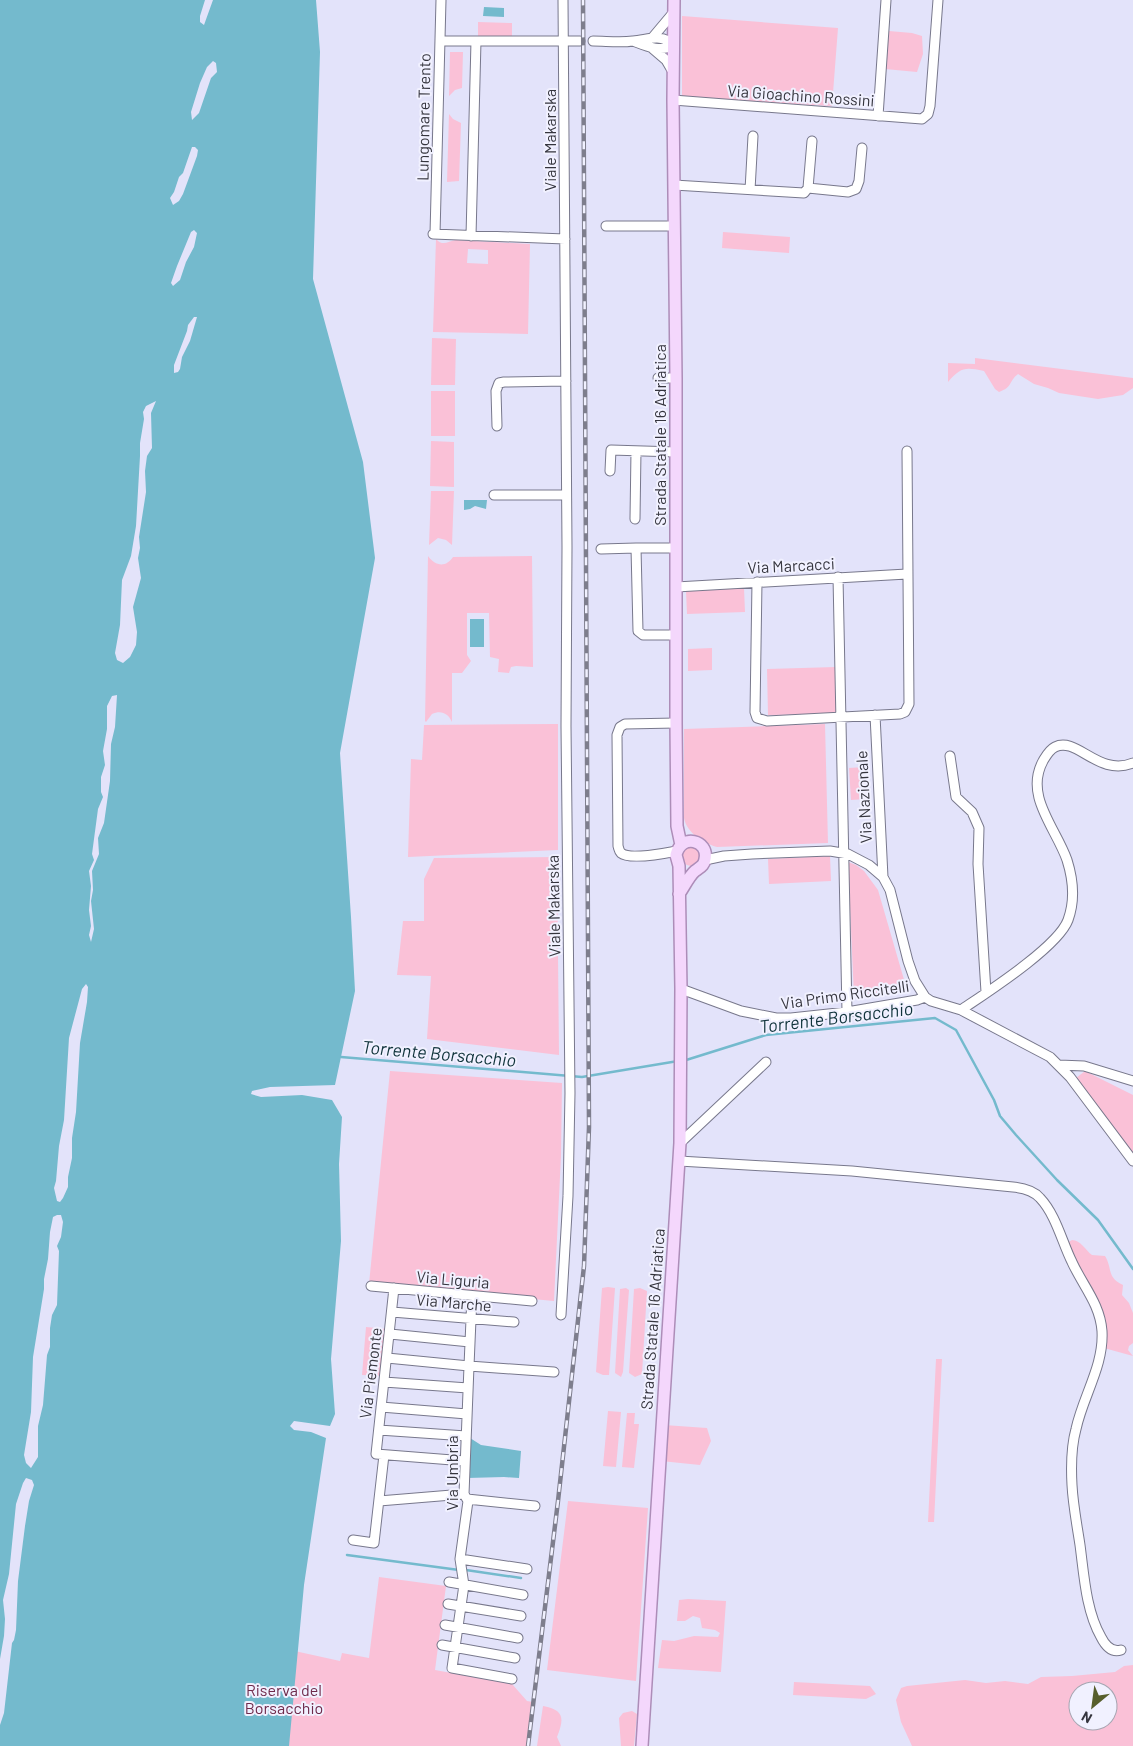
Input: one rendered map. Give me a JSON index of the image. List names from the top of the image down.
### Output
{
  "streets": {
    "main road": ["Strada Statale 16 Adriatica"],
    "street": [
      "Via Gioachino Rossini",
      "Lungomare Trento",
      "Viale Makarska",
      "Via Marcacci",
      "Via Nazionale",
      "Via Primo Riccitelli",
      "Via Liguria",
      "Via Marche",
      "Via Piemonte",
      "Via Umbria"
    ]
  },
  "crossings": [
    ["Via Gioachino Rossini", "Strada Statale 16 Adriatica"],
    ["Strada Statale 16 Adriatica", "Via Marcacci"],
    ["Strada Statale 16 Adriatica", "Via Nazionale"],
    ["Strada Statale 16 Adriatica", "Via Primo Riccitelli"],
    ["Via Marcacci", "Via Nazionale"],
    ["Via Nazionale", "Via Primo Riccitelli"],
    ["Via Liguria", "Via Piemonte"],
    ["Via Liguria", "Via Umbria"],
    ["Via Marche", "Via Piemonte"],
    ["Via Marche", "Via Umbria"]
  ],
  "water": ["Torrente Borsacchio"],
  "parks": ["Riserva del Borsacchio"],
  "north": "bottom left"
}
